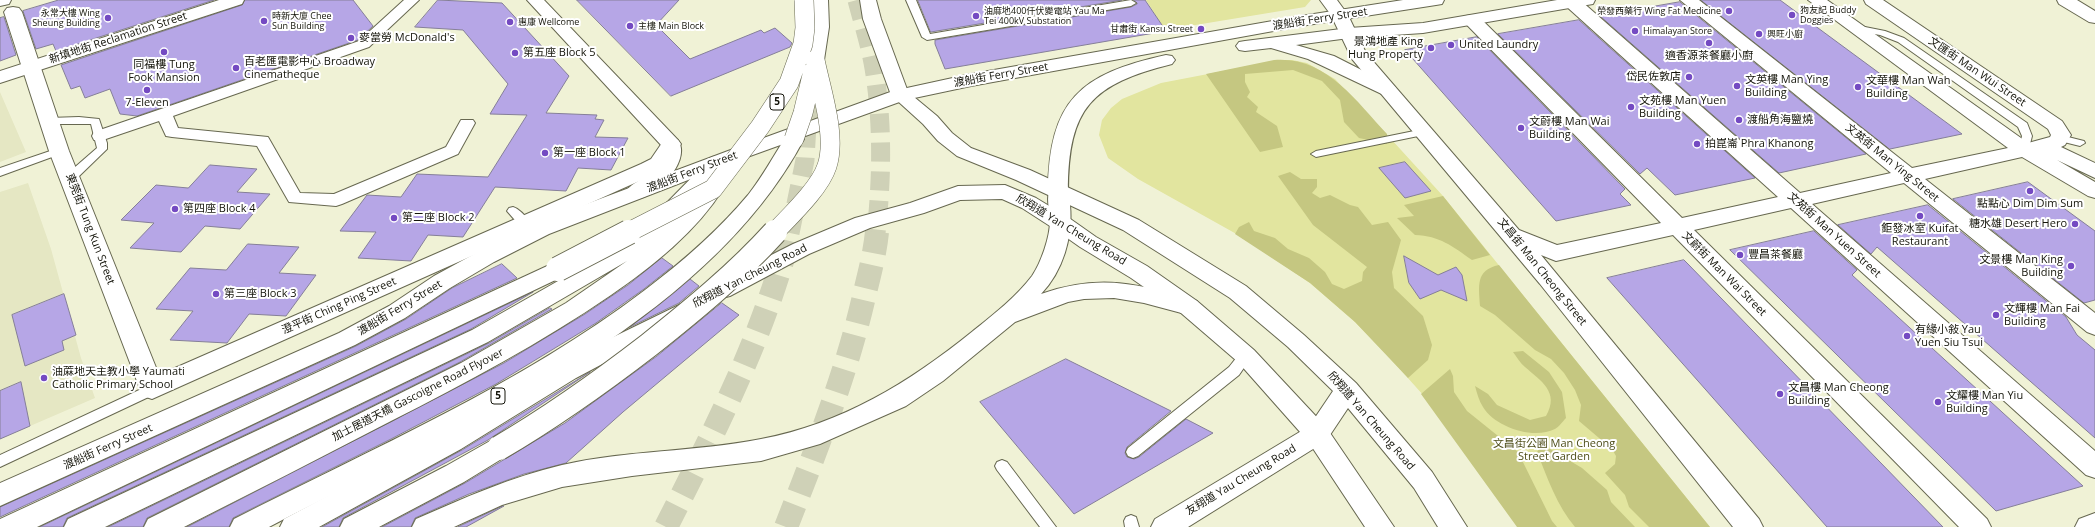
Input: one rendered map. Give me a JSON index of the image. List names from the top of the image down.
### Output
{
  "streets": {
    "main road": [
      "渡船街 Ferry Street",
      "新填地街 Reclamation Street",
      "文匯街 Man Wui Street",
      "5",
      "文英街 Man Ying Street",
      "東莞街 Tung Kun Street",
      "欣翔道 Yan Cheung Road",
      "文苑街 Man Yuen Street",
      "文昌街 Man Cheong Street",
      "文蔚街 Man Wai Street",
      "澄平街 Ching Ping Street",
      "加士居道天橋 Gascoigne Road Flyover",
      "友翔道 Yau Cheung Road"
    ]
  },
  "crossings": [
    ["渡船街 Ferry Street", "欣翔道 Yan Cheung Road"],
    ["渡船街 Ferry Street", "文苑街 Man Yuen Street"],
    ["渡船街 Ferry Street", "文昌街 Man Cheong Street"],
    ["渡船街 Ferry Street", "文蔚街 Man Wai Street"],
    ["新填地街 Reclamation Street", "東莞街 Tung Kun Street"],
    ["東莞街 Tung Kun Street", "澄平街 Ching Ping Street"],
    ["欣翔道 Yan Cheung Road", "友翔道 Yau Cheung Road"]
  ],
  "parks": ["文昌街公園 Man Cheong Street Garden"],
  "places": [
    "榮發西藥行 Wing Fat Medicine",
    "狗友記 Buddy Doggies",
    "油麻地400仟伏變電站 Yau Ma Tei 400kV Substation",
    "永常大樓 Wing Sheung Building",
    "時新大廈 Chee Sun Building",
    "惠康 Wellcome",
    "主樓 Main Block",
    "甘肅街 Kansu Street",
    "Himalayan Store",
    "興旺小廚",
    "麥當勞 McDonald's",
    "適香源茶餐廳小廚",
    "United Laundry",
    "景鴻地產 King Hung Property",
    "同福樓 Tung Fook Mansion",
    "第五座 Block 5",
    "百老匯電影中心 Broadway Cinematheque",
    "岱民佐敦店",
    "文英樓 Man Ying Building",
    "文華樓 Man Wah Building",
    "7-Eleven",
    "文苑樓 Man Yuen Building",
    "渡船角海鹽燒",
    "文蔚樓 Man Wai Building",
    "拍崑崙 Phra Khanong",
    "第一座 Block 1",
    "點點心 Dim Dim Sum",
    "第四座 Block 4",
    "鉅發冰室 Kuifat Restaurant",
    "第二座 Block 2",
    "糖水雄 Desert Hero",
    "豐昌茶餐廳",
    "文景樓 Man King Building",
    "第三座 Block 3",
    "文輝樓 Man Fai Building",
    "有緣小敍 Yau Yuen Siu Tsui",
    "油蔴地天主教小學 Yaumati Catholic Primary School",
    "文昌樓 Man Cheong Building",
    "文耀樓 Man Yiu Building"
  ]
}
